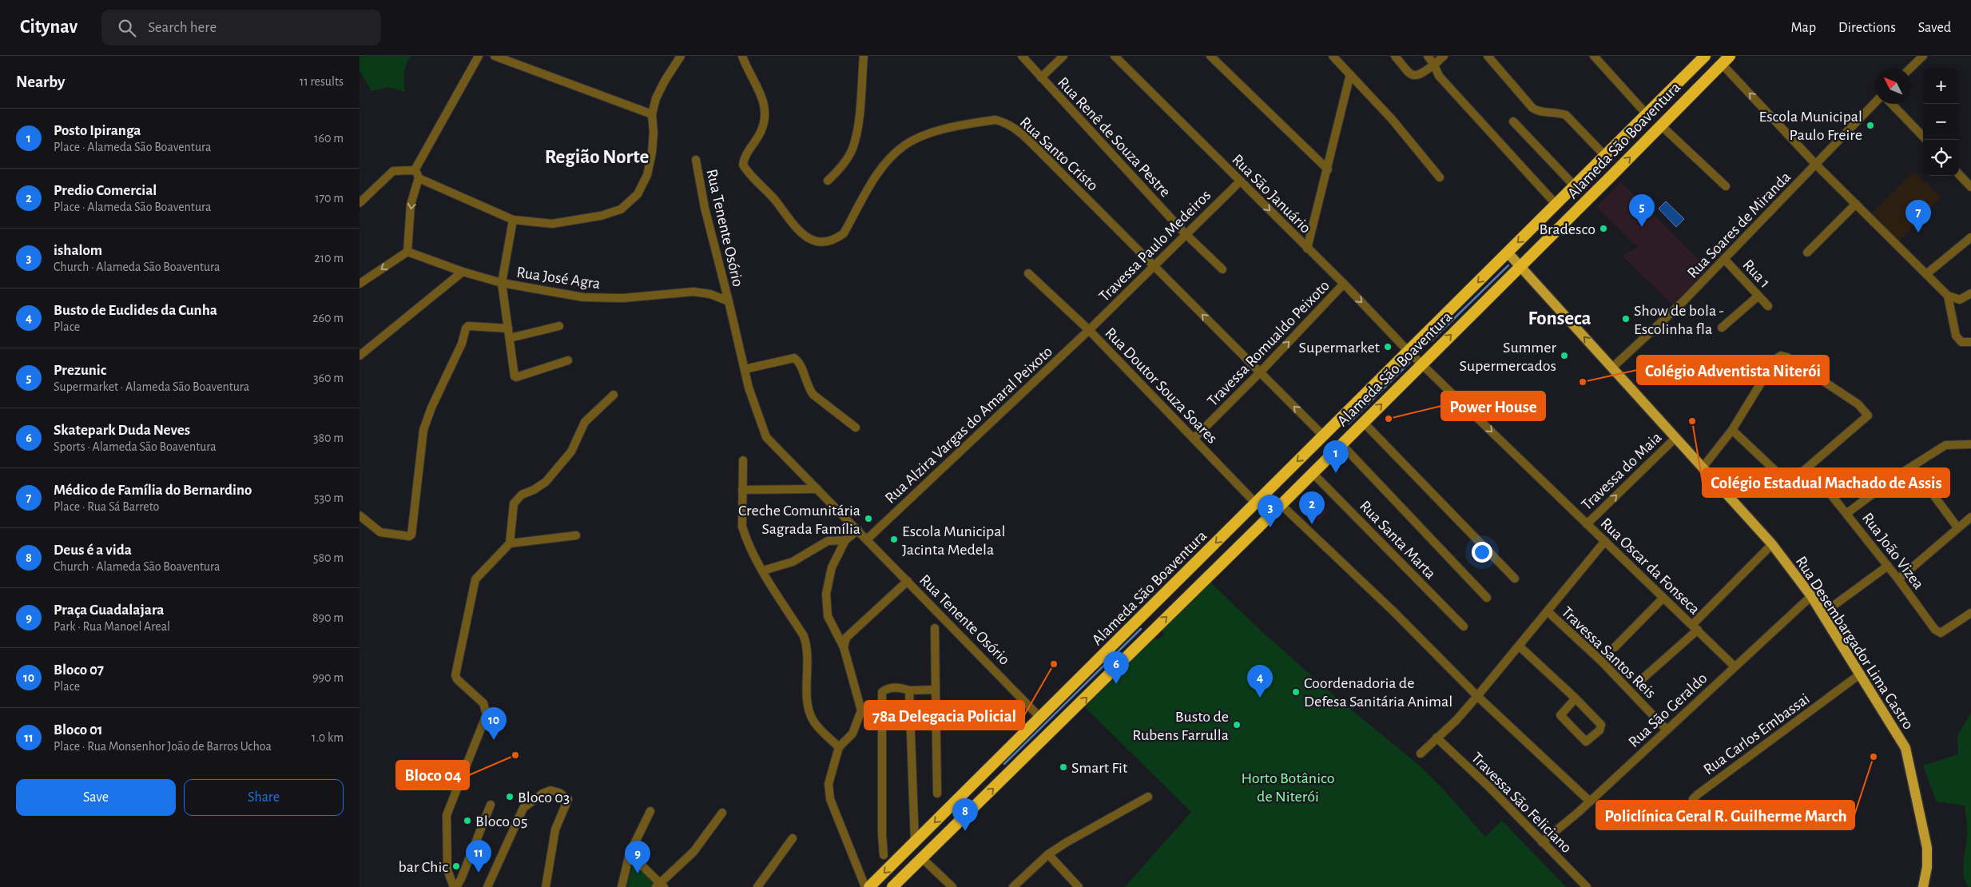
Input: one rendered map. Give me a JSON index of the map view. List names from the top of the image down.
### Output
{
  "streets": {
    "highway": ["Alameda São Boaventura"],
    "main road": ["Rua Desembargador Lima Castro"],
    "street": [
      "Rua Renê de Souza Pestre",
      "Rua Santo Cristo",
      "Rua São Januário",
      "Rua Soares de Miranda",
      "Rua Tenente Osório",
      "Travessa Paulo Medeiros",
      "Rua 1",
      "Rua José Agra",
      "Travessa Romualdo Peixoto",
      "Rua Doutor Souza Soares",
      "Rua Alzira Vargas do Amaral Peixoto",
      "Travessa do Maia",
      "Rua Santa Marta",
      "Rua João Vizea",
      "Rua Oscar da Fonseca",
      "Travessa Santos Reis",
      "Rua São Geraldo",
      "Rua Carlos Embassai",
      "Travessa São Feliciano"
    ]
  },
  "crossings": [
    ["Rua Renê de Souza Pestre", "Travessa Paulo Medeiros"],
    ["Alameda São Boaventura", "Rua Santo Cristo"],
    ["Alameda São Boaventura", "Rua São Januário"],
    ["Alameda São Boaventura", "Rua Tenente Osório"],
    ["Alameda São Boaventura", "Rua Doutor Souza Soares"],
    ["Alameda São Boaventura", "Rua Santa Marta"],
    ["Alameda São Boaventura", "Rua Oscar da Fonseca"],
    ["Alameda São Boaventura", "Rua Desembargador Lima Castro"],
    ["Rua Santo Cristo", "Travessa Paulo Medeiros"],
    ["Rua Santo Cristo", "Travessa Romualdo Peixoto"],
    ["Rua São Januário", "Travessa Paulo Medeiros"],
    ["Rua São Januário", "Travessa Romualdo Peixoto"],
    ["Rua São Januário", "Rua Oscar da Fonseca"],
    ["Rua Soares de Miranda", "Rua 1"],
    ["Rua Soares de Miranda", "Rua Desembargador Lima Castro"],
    ["Rua Tenente Osório", "Rua José Agra"],
    ["Rua Tenente Osório", "Rua Alzira Vargas do Amaral Peixoto"],
    ["Travessa Paulo Medeiros", "Rua Doutor Souza Soares"],
    ["Travessa Paulo Medeiros", "Rua Alzira Vargas do Amaral Peixoto"],
    ["Travessa Romualdo Peixoto", "Rua Doutor Souza Soares"],
    ["Rua Doutor Souza Soares", "Rua Alzira Vargas do Amaral Peixoto"],
    ["Travessa do Maia", "Rua Oscar da Fonseca"],
    ["Travessa do Maia", "Rua Desembargador Lima Castro"],
    ["Rua Oscar da Fonseca", "Rua São Geraldo"],
    ["Rua Desembargador Lima Castro", "Rua São Geraldo"],
    ["Rua Desembargador Lima Castro", "Rua Carlos Embassai"],
    ["Travessa Santos Reis", "Rua São Geraldo"],
    ["Rua São Geraldo", "Travessa São Feliciano"]
  ],
  "one_way": [
    "Rua São Januário",
    "Travessa Romualdo Peixoto",
    "Travessa do Maia",
    "Rua Oscar da Fonseca"
  ],
  "districts": ["Região Norte", "Fonseca"],
  "parks": ["Horto Botânico de Niterói"],
  "places": [
    "Escola Municipal Paulo Freire",
    "Bradesco",
    "Show de bola - Escolinha fla",
    "Supermarket",
    "Summer Supermercados",
    "Colégio Adventista Niterói",
    "Power House",
    "Colégio Estadual Machado de Assis",
    "Creche Comunitária Sagrada Família",
    "Escola Municipal Jacinta Medela",
    "78a Delegacia Policial",
    "Coordenadoria de Defesa Sanitária Animal",
    "Busto de Rubens Farrulla",
    "Bloco 04",
    "Policlínica Geral R. Guilherme March",
    "Smart Fit",
    "Bloco 03",
    "Bloco 05",
    "bar Chic"
  ],
  "north": "top left",
  "page": {
    "header": "Citynav",
    "search": "Search here",
    "nav": ["Map", "Directions", "Saved"],
    "heading": ["Nearby", "11 results"],
    "map_buttons": ["+", "−"],
    "list": [
      {
        "mark": "1",
        "name": "Posto Ipiranga",
        "note": "Place · Alameda São Boaventura",
        "value": "160 m"
      },
      {
        "mark": "2",
        "name": "Predio Comercial",
        "note": "Place · Alameda São Boaventura",
        "value": "170 m"
      },
      {
        "mark": "3",
        "name": "ishalom",
        "note": "Church · Alameda São Boaventura",
        "value": "210 m"
      },
      {
        "mark": "4",
        "name": "Busto de Euclides da Cunha",
        "note": "Place",
        "value": "260 m"
      },
      {
        "mark": "5",
        "name": "Prezunic",
        "note": "Supermarket · Alameda São Boaventura",
        "value": "360 m"
      },
      {
        "mark": "6",
        "name": "Skatepark Duda Neves",
        "note": "Sports · Alameda São Boaventura",
        "value": "380 m"
      },
      {
        "mark": "7",
        "name": "Médico de Família do Bernardino",
        "note": "Place · Rua Sá Barreto",
        "value": "530 m"
      },
      {
        "mark": "8",
        "name": "Deus é a vida",
        "note": "Church · Alameda São Boaventura",
        "value": "580 m"
      },
      {
        "mark": "9",
        "name": "Praça Guadalajara",
        "note": "Park · Rua Manoel Areal",
        "value": "890 m"
      },
      {
        "mark": "10",
        "name": "Bloco 07",
        "note": "Place",
        "value": "990 m"
      },
      {
        "mark": "11",
        "name": "Bloco 01",
        "note": "Place · Rua Monsenhor João de Barros Uchoa",
        "value": "1.0 km"
      }
    ],
    "pins": [
      "5",
      "7",
      "1",
      "2",
      "3",
      "6",
      "4",
      "10",
      "8",
      "11",
      "9"
    ],
    "buttons": ["Save", "Share"]
  }
}
